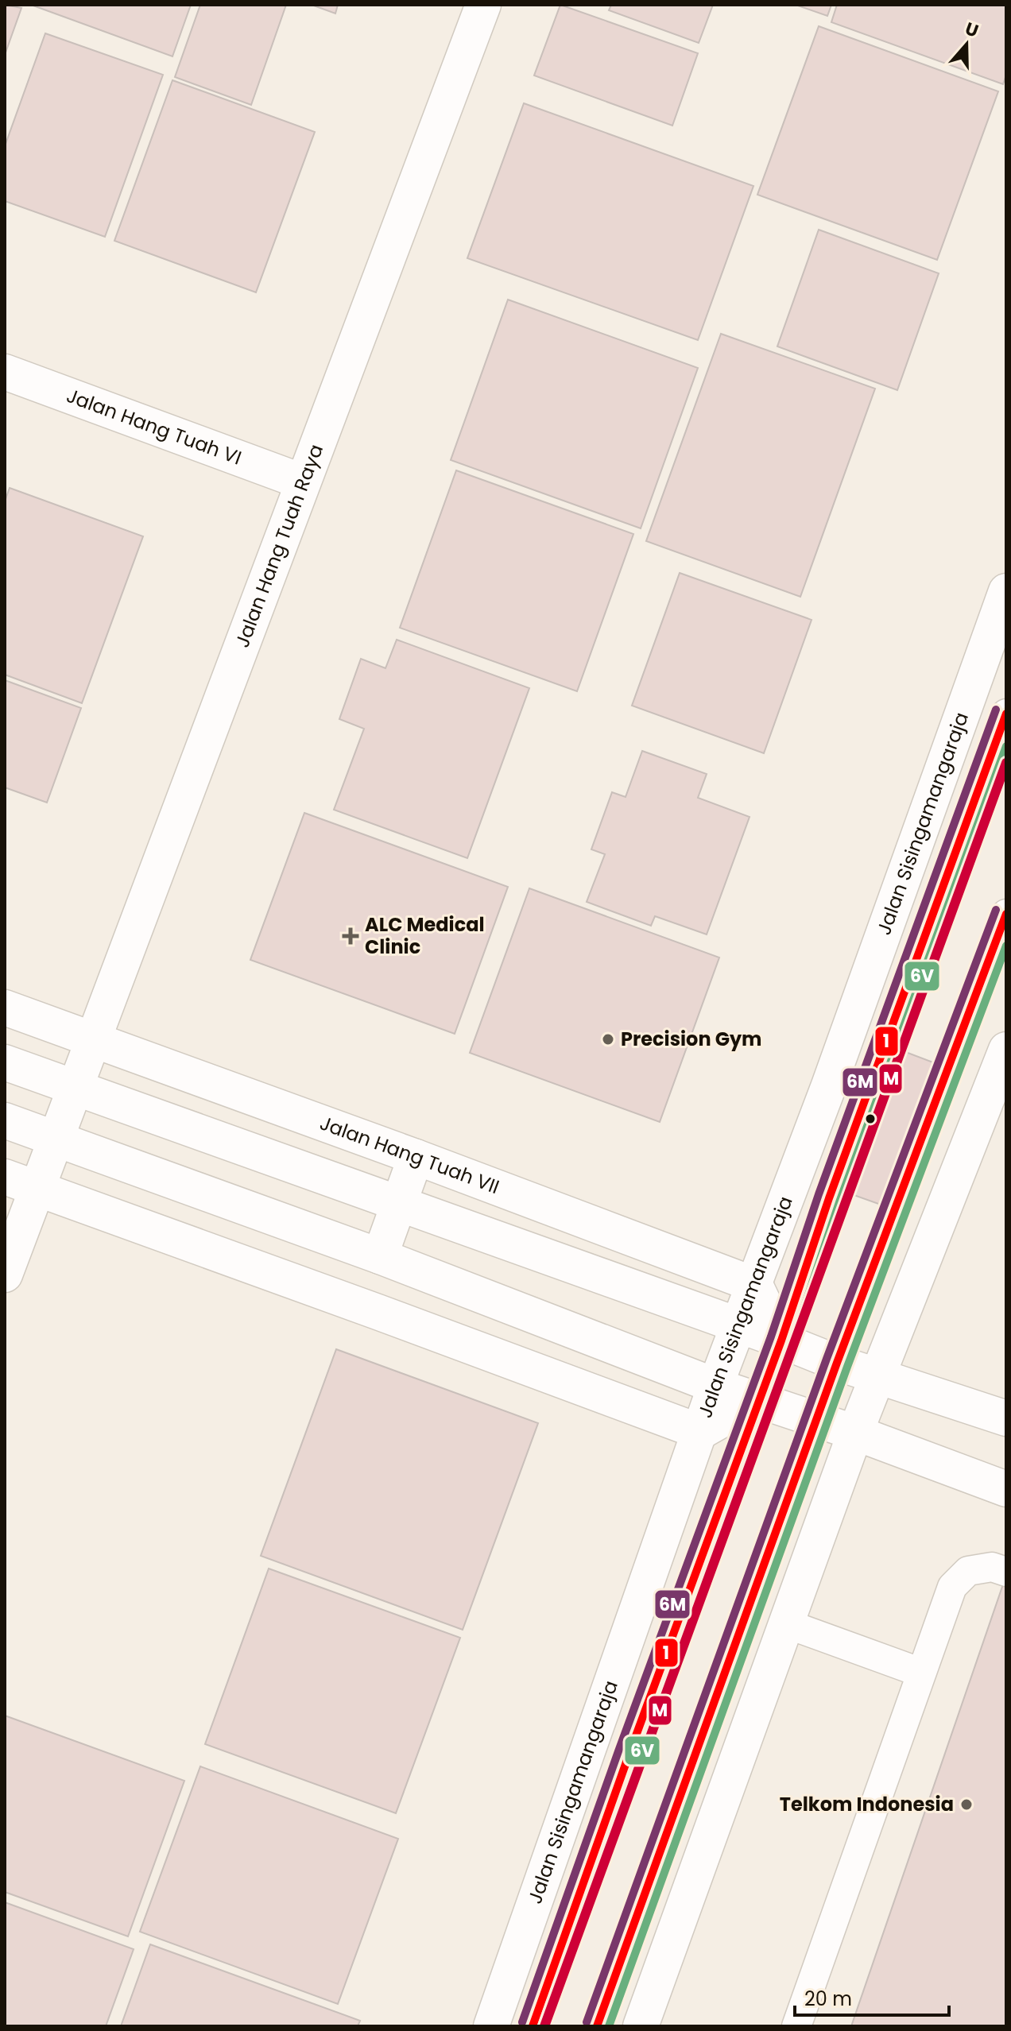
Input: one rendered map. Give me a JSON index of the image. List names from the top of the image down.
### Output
{
  "streets": {
    "street": [
      "Jalan Hang Tuah VI",
      "Jalan Hang Tuah Raya",
      "Jalan Sisingamangaraja",
      "Jalan Hang Tuah VII"
    ]
  },
  "crossings": [
    ["Jalan Hang Tuah VI", "Jalan Hang Tuah Raya"],
    ["Jalan Hang Tuah Raya", "Jalan Hang Tuah VII"],
    ["Jalan Sisingamangaraja", "Jalan Hang Tuah VII"]
  ],
  "places": {
    "health": ["ALC Medical Clinic"],
    "other": ["Precision Gym", "Telkom Indonesia"]
  },
  "lines": [
    "transit line 6M",
    "transit line 1",
    "transit line 6V",
    "transit line M"
  ],
  "scale_bar": "20 m",
  "north": "top"
}
